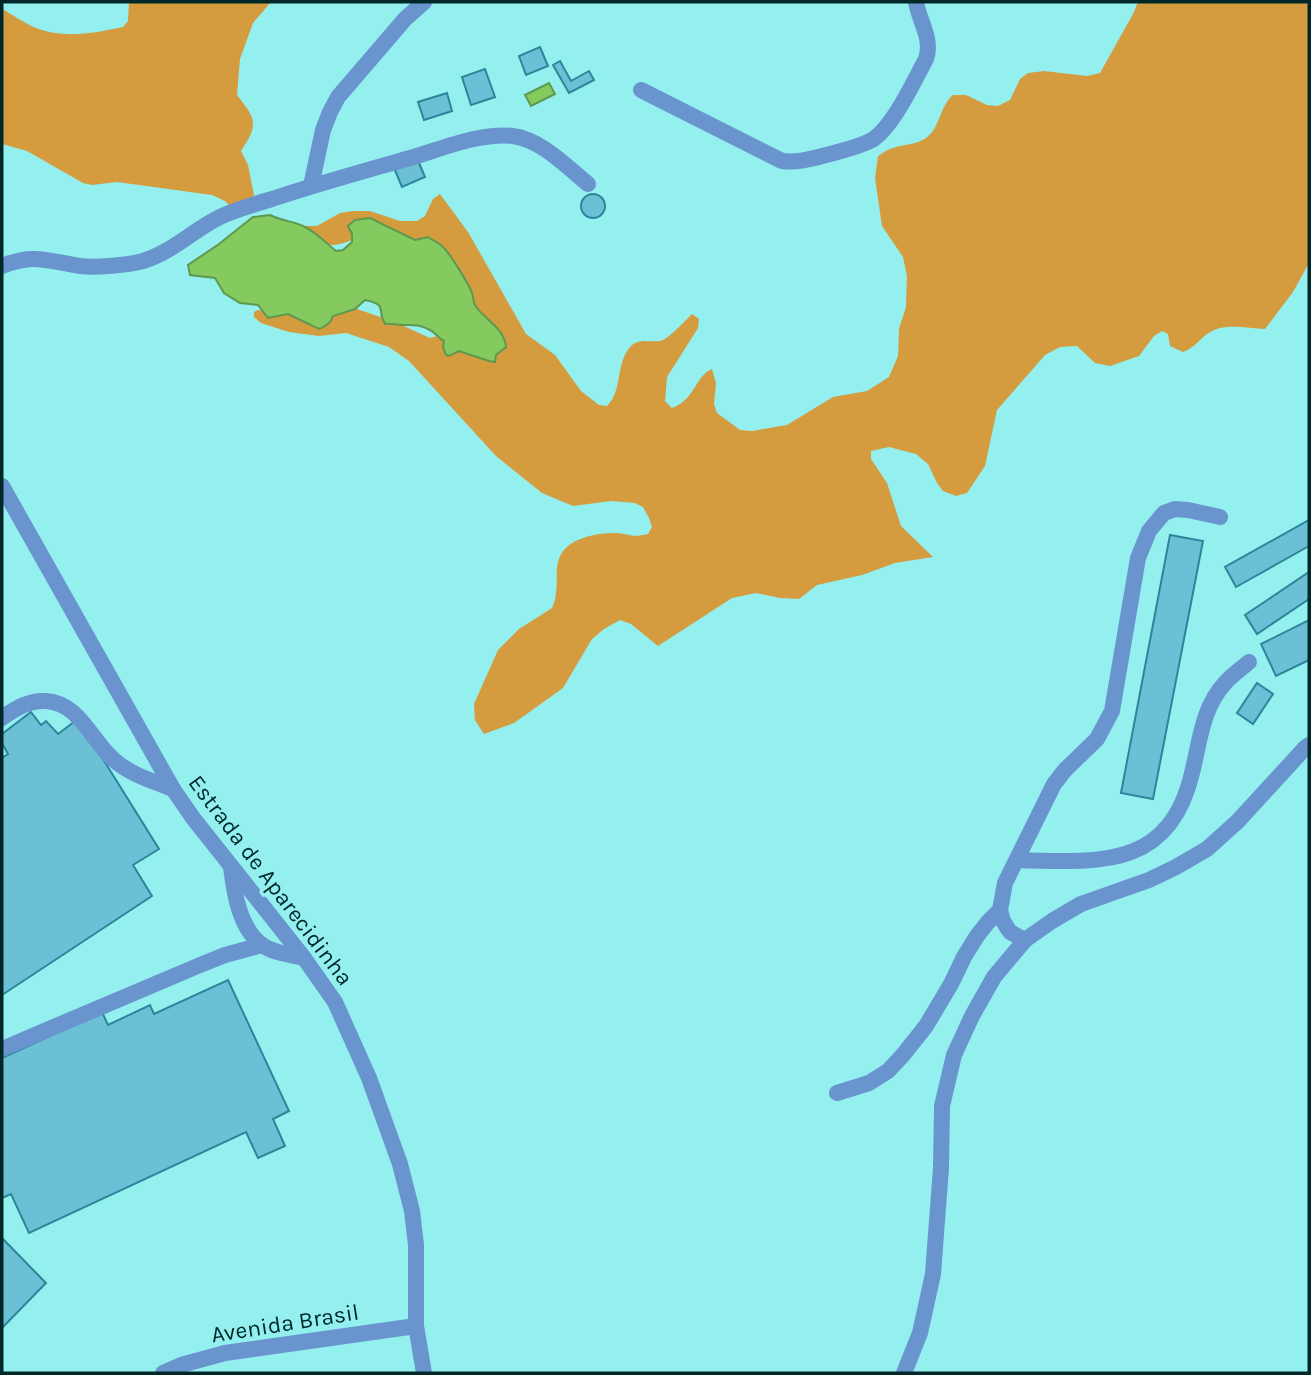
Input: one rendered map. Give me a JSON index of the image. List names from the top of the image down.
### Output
{
  "streets": {
    "street": ["Estrada de Aparecidinha", "Avenida Brasil"]
  },
  "crossings": [
    ["Estrada de Aparecidinha", "Avenida Brasil"]
  ]
}
